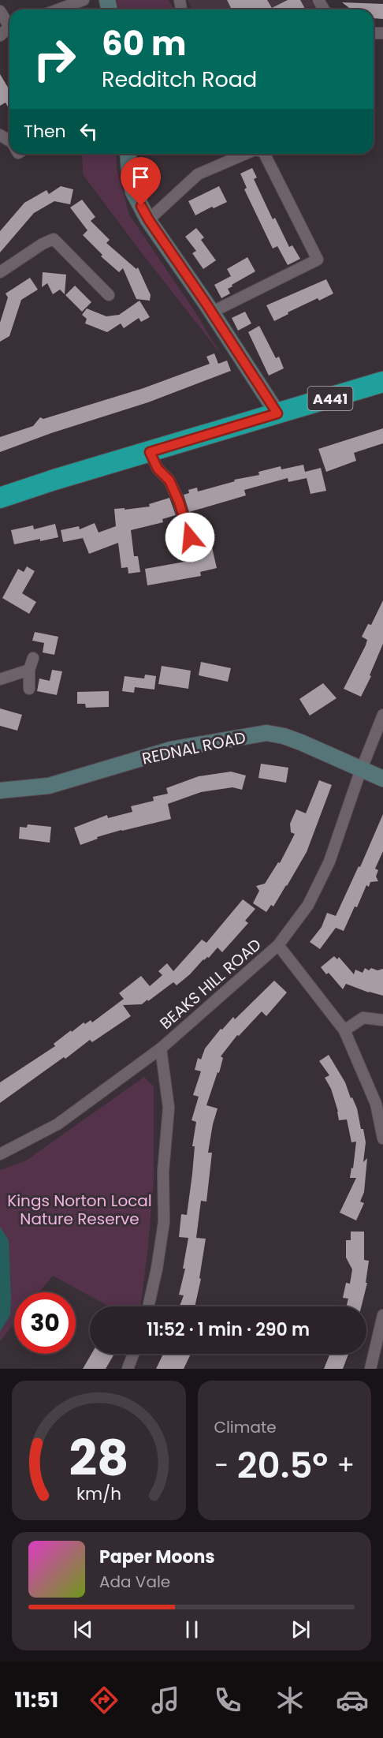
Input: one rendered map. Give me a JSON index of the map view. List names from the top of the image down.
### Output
{
  "streets": {
    "highway": ["A441"],
    "street": ["REDNAL ROAD", "BEAKS HILL ROAD"]
  },
  "crossings": [
    ["REDNAL ROAD", "BEAKS HILL ROAD"]
  ],
  "parks": ["Kings Norton Local Nature Reserve"],
  "page": {
    "turn": ["60 m", "Redditch Road"],
    "then": "Then",
    "limit": "30",
    "trip": "11:52 · 1 min · 290 m",
    "tile": "Climate",
    "heat": ["−", "20.5°", "+"],
    "song": ["Paper Moons", "Ada Vale"],
    "tabs": "11:51",
    "gauge": ["28", "km/h"]
  }
}
